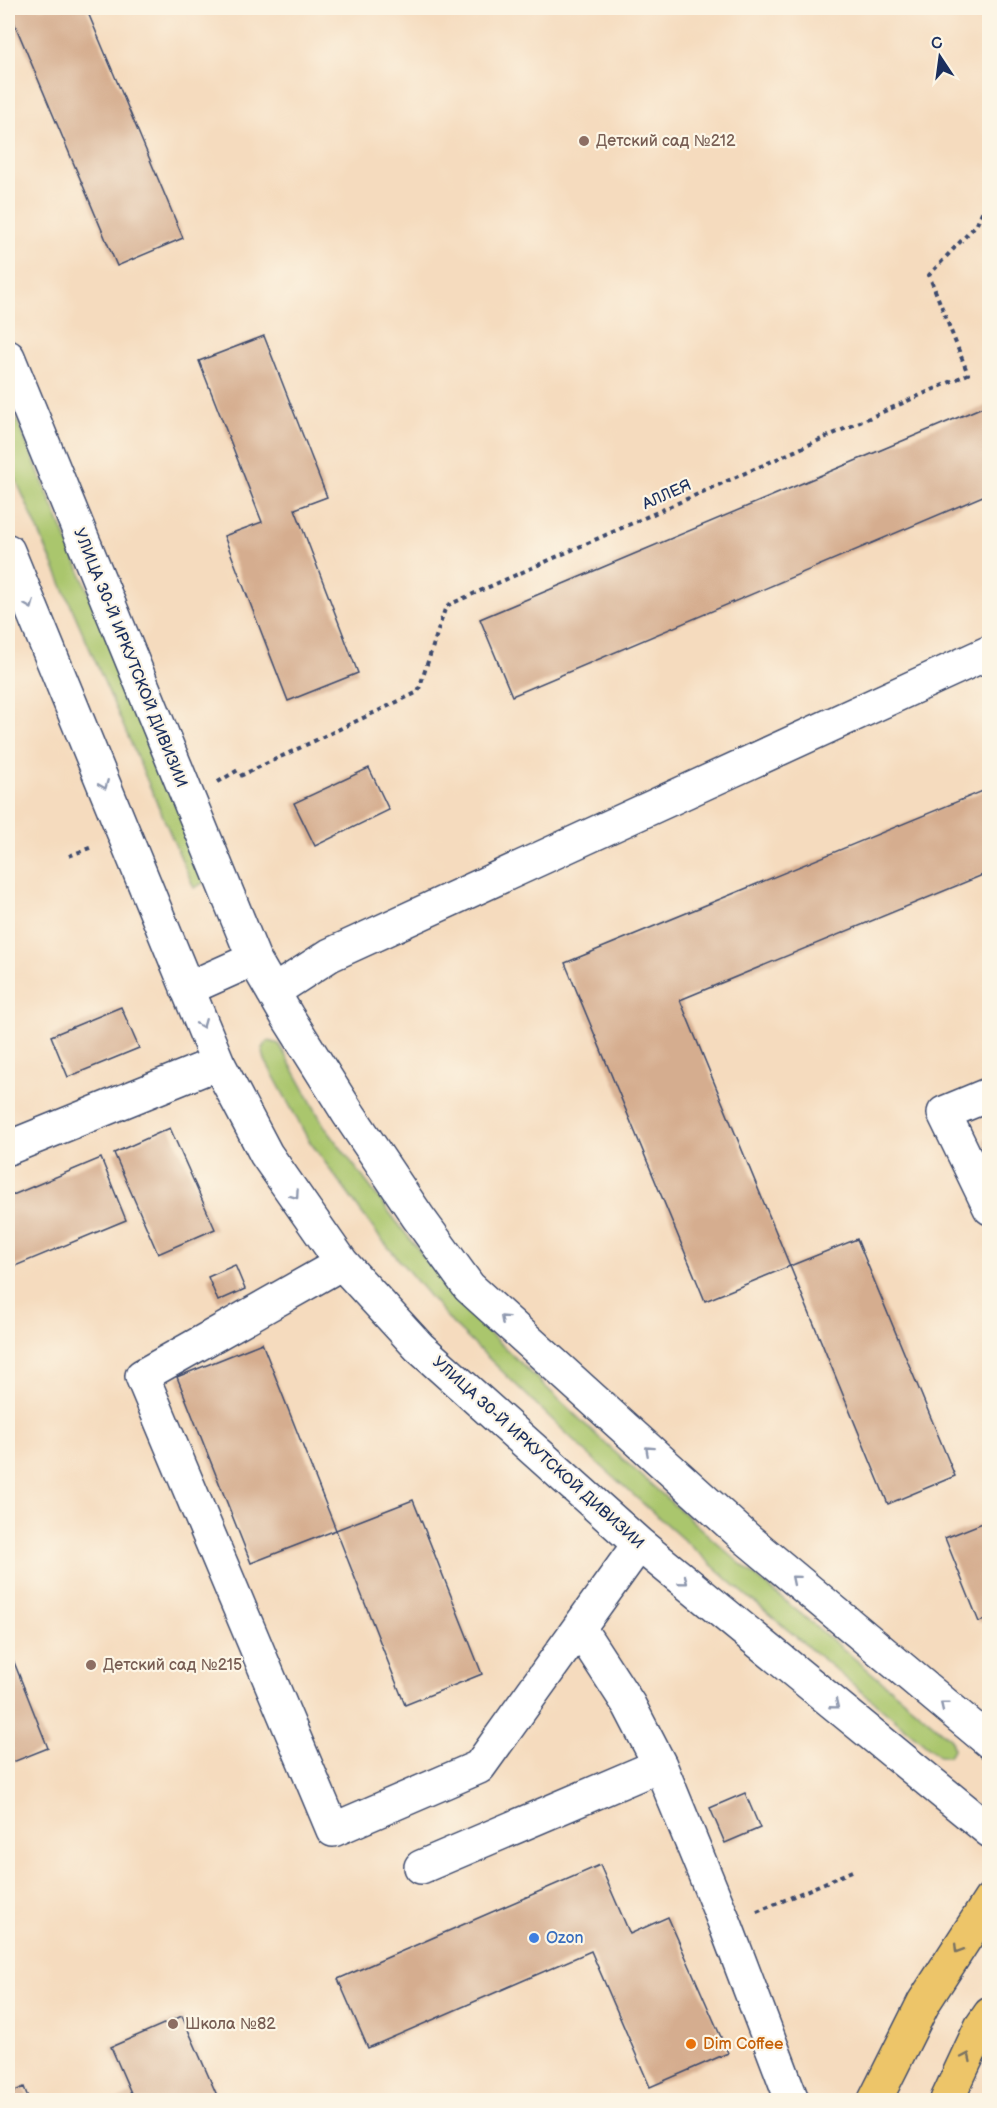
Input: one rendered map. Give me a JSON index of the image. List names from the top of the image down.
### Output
{
  "streets": {
    "street": ["УЛИЦА 30-Й ИРКУТСКОЙ ДИВИЗИИ"],
    "path": ["АЛЛЕЯ"]
  },
  "places": [
    "Детский сад №212",
    "Детский сад №215",
    "Ozon",
    "Школа №82",
    "Dim Coffee"
  ],
  "north": "top"
}
